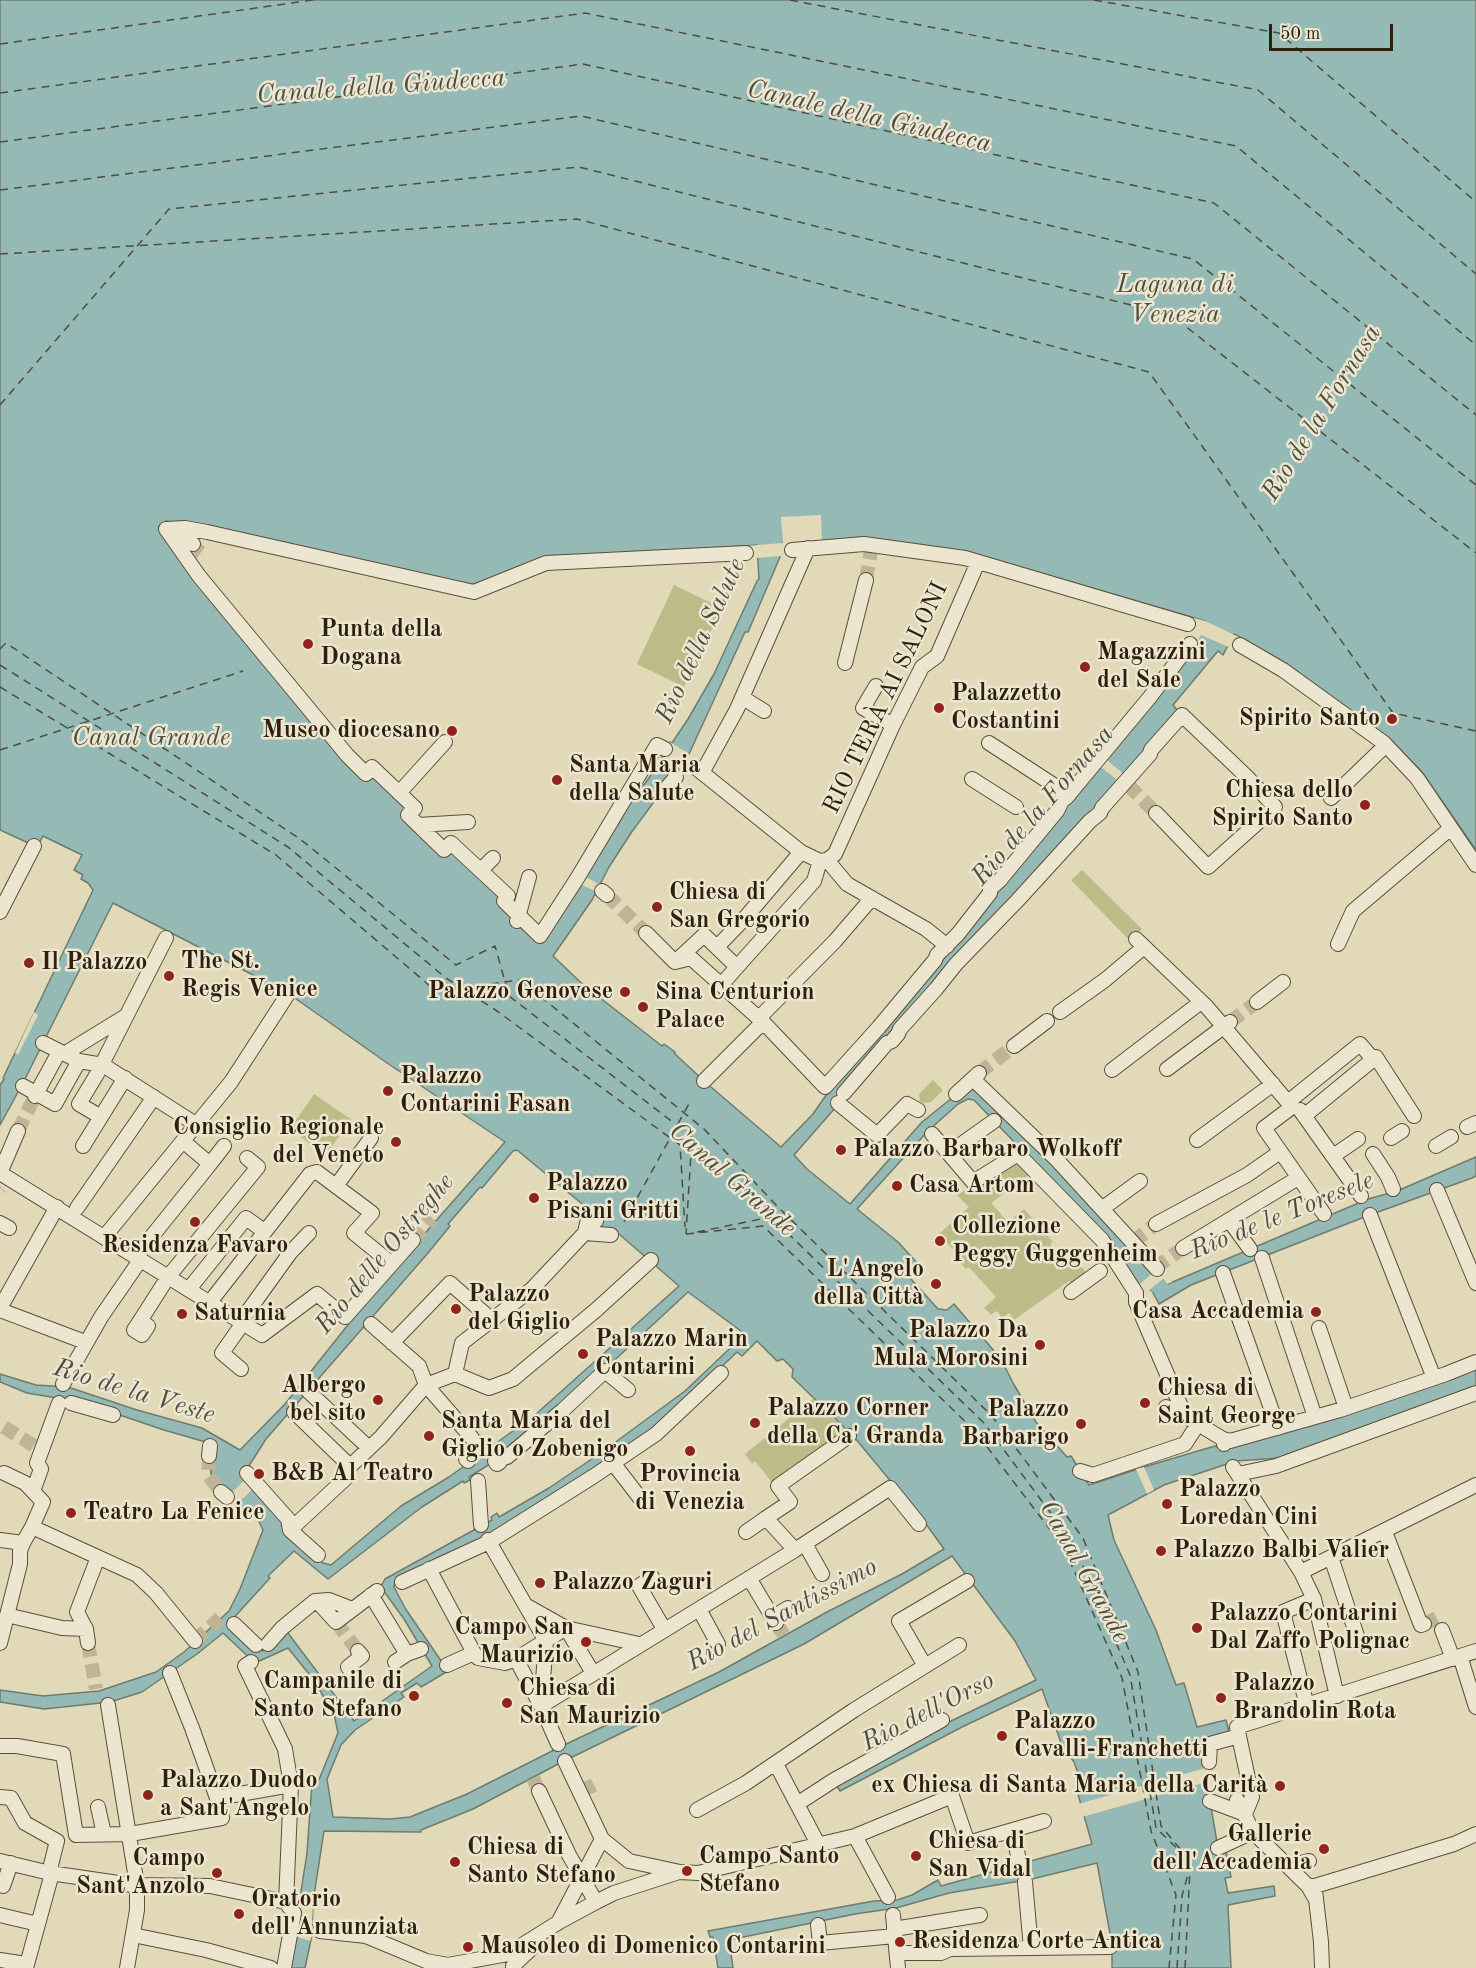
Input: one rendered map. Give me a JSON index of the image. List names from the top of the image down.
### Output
{
  "streets": {
    "street": ["RIO TERÀ AI SALONI"]
  },
  "water": [
    "Canale della Giudecca",
    "Laguna di Venezia",
    "Rio de la Fornasa",
    "Rio della Salute",
    "Canal Grande",
    "Rio de le Toresele",
    "Rio delle Ostreghe",
    "Rio de la Veste",
    "Rio del Santissimo",
    "Rio dell'Orso"
  ],
  "places": [
    "Punta della Dogana",
    "Magazzini del Sale",
    "Palazzetto Costantini",
    "Spirito Santo",
    "Museo diocesano",
    "Santa Maria della Salute",
    "Chiesa dello Spirito Santo",
    "Chiesa di San Gregorio",
    "Il Palazzo",
    "The St. Regis Venice",
    "Palazzo Genovese",
    "Sina Centurion Palace",
    "Palazzo Contarini Fasan",
    "Consiglio Regionale del Veneto",
    "Palazzo Barbaro Wolkoff",
    "Casa Artom",
    "Palazzo Pisani Gritti",
    "Residenza Favaro",
    "Collezione Peggy Guggenheim",
    "L'Angelo della Città",
    "Palazzo del Giglio",
    "Casa Accademia",
    "Saturnia",
    "Palazzo Da Mula Morosini",
    "Palazzo Marin Contarini",
    "Albergo bel sito",
    "Chiesa di Saint George",
    "Palazzo Corner della Ca' Granda",
    "Palazzo Barbarigo",
    "Santa Maria del Giglio o Zobenigo",
    "Provincia di Venezia",
    "B&B Al Teatro",
    "Palazzo Loredan Cini",
    "Teatro La Fenice",
    "Palazzo Balbi Valier",
    "Palazzo Zaguri",
    "Palazzo Contarini Dal Zaffo Polignac",
    "Campo San Maurizio",
    "Campanile di Santo Stefano",
    "Palazzo Brandolin Rota",
    "Chiesa di San Maurizio",
    "Palazzo Cavalli-Franchetti",
    "ex Chiesa di Santa Maria della Carità",
    "Palazzo Duodo a Sant'Angelo",
    "Gallerie dell'Accademia",
    "Chiesa di San Vidal",
    "Chiesa di Santo Stefano",
    "Campo Santo Stefano",
    "Campo Sant'Anzolo",
    "Oratorio dell'Annunziata",
    "Residenza Corte Antica",
    "Mausoleo di Domenico Contarini"
  ],
  "scale_bar": "50 m"
}
